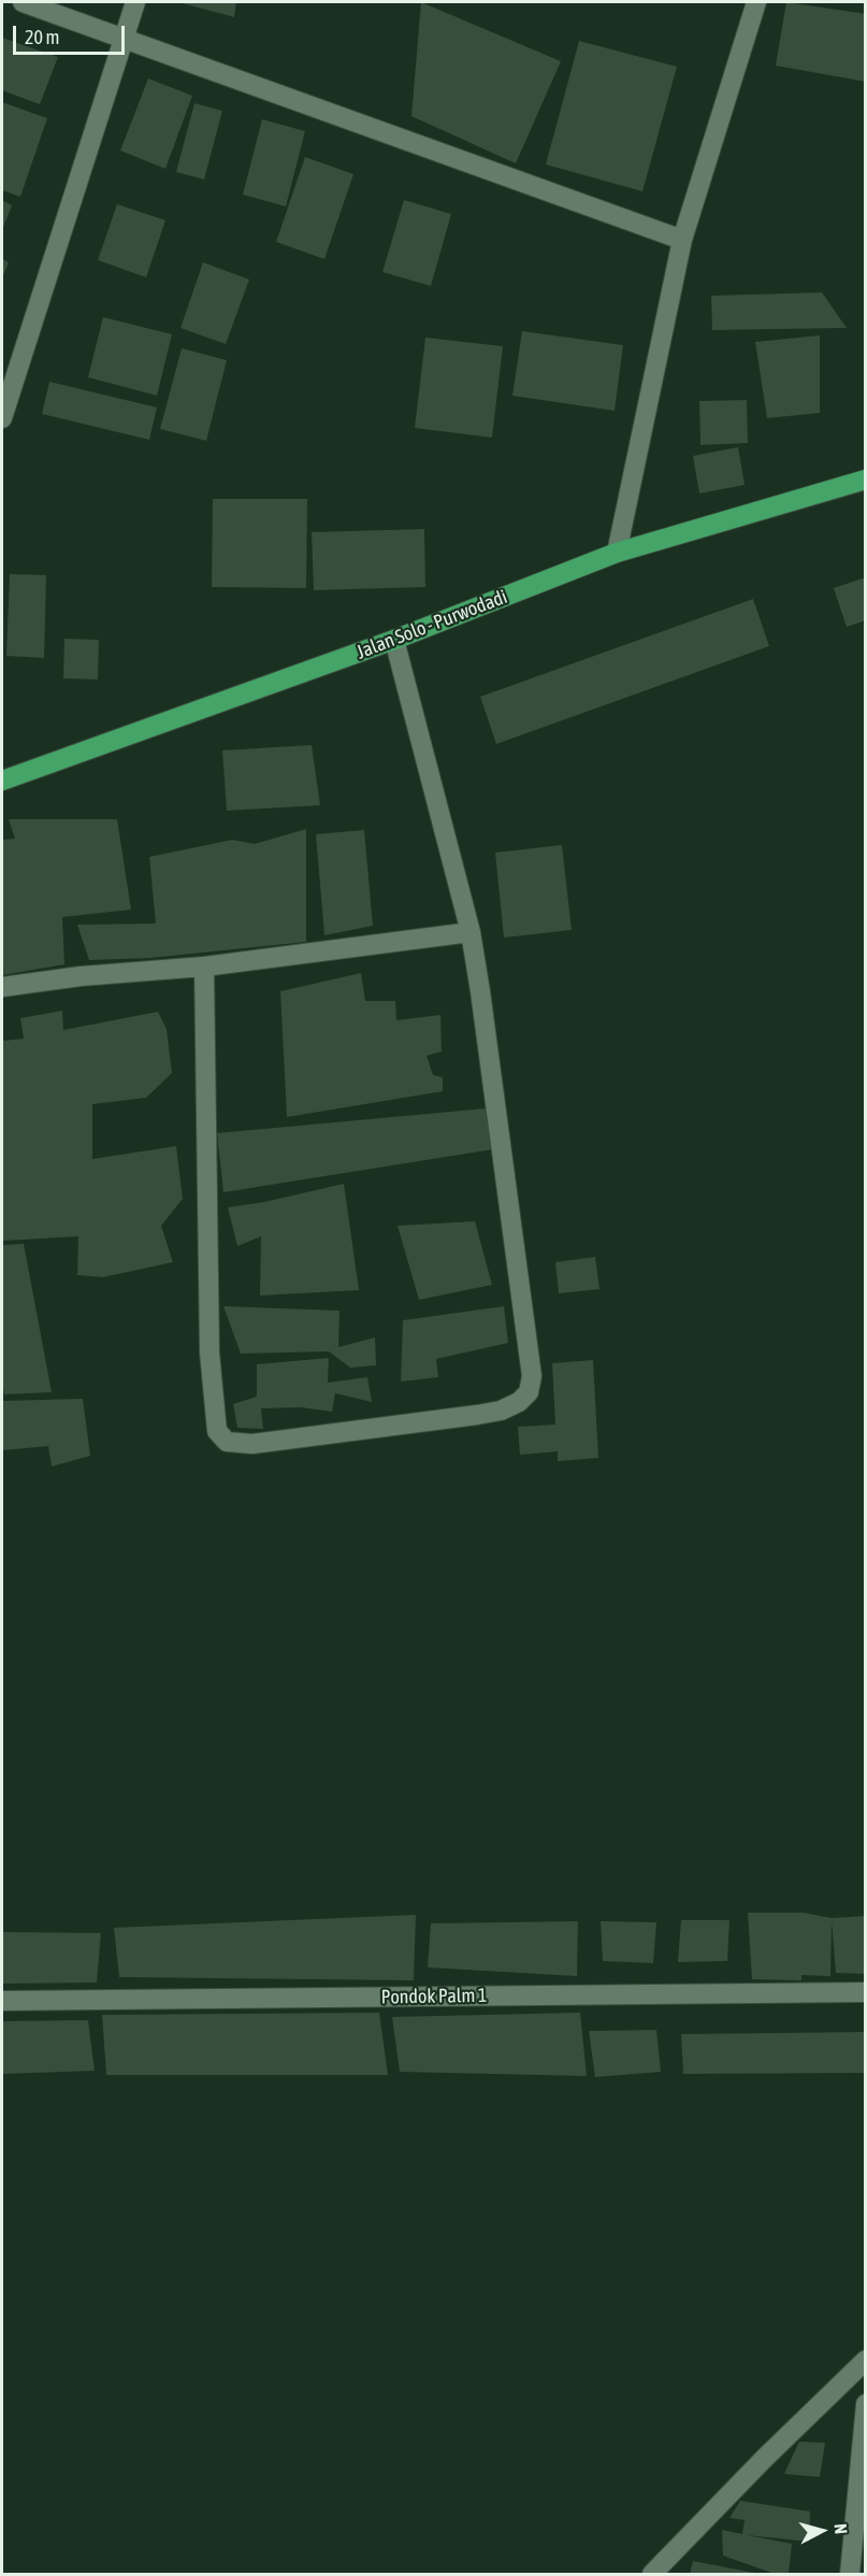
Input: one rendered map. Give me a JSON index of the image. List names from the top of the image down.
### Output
{
  "streets": {
    "main road": ["Jalan Solo - Purwodadi"],
    "street": ["Pondok Palm 1"]
  },
  "scale_bar": "20 m",
  "north": "right"
}
